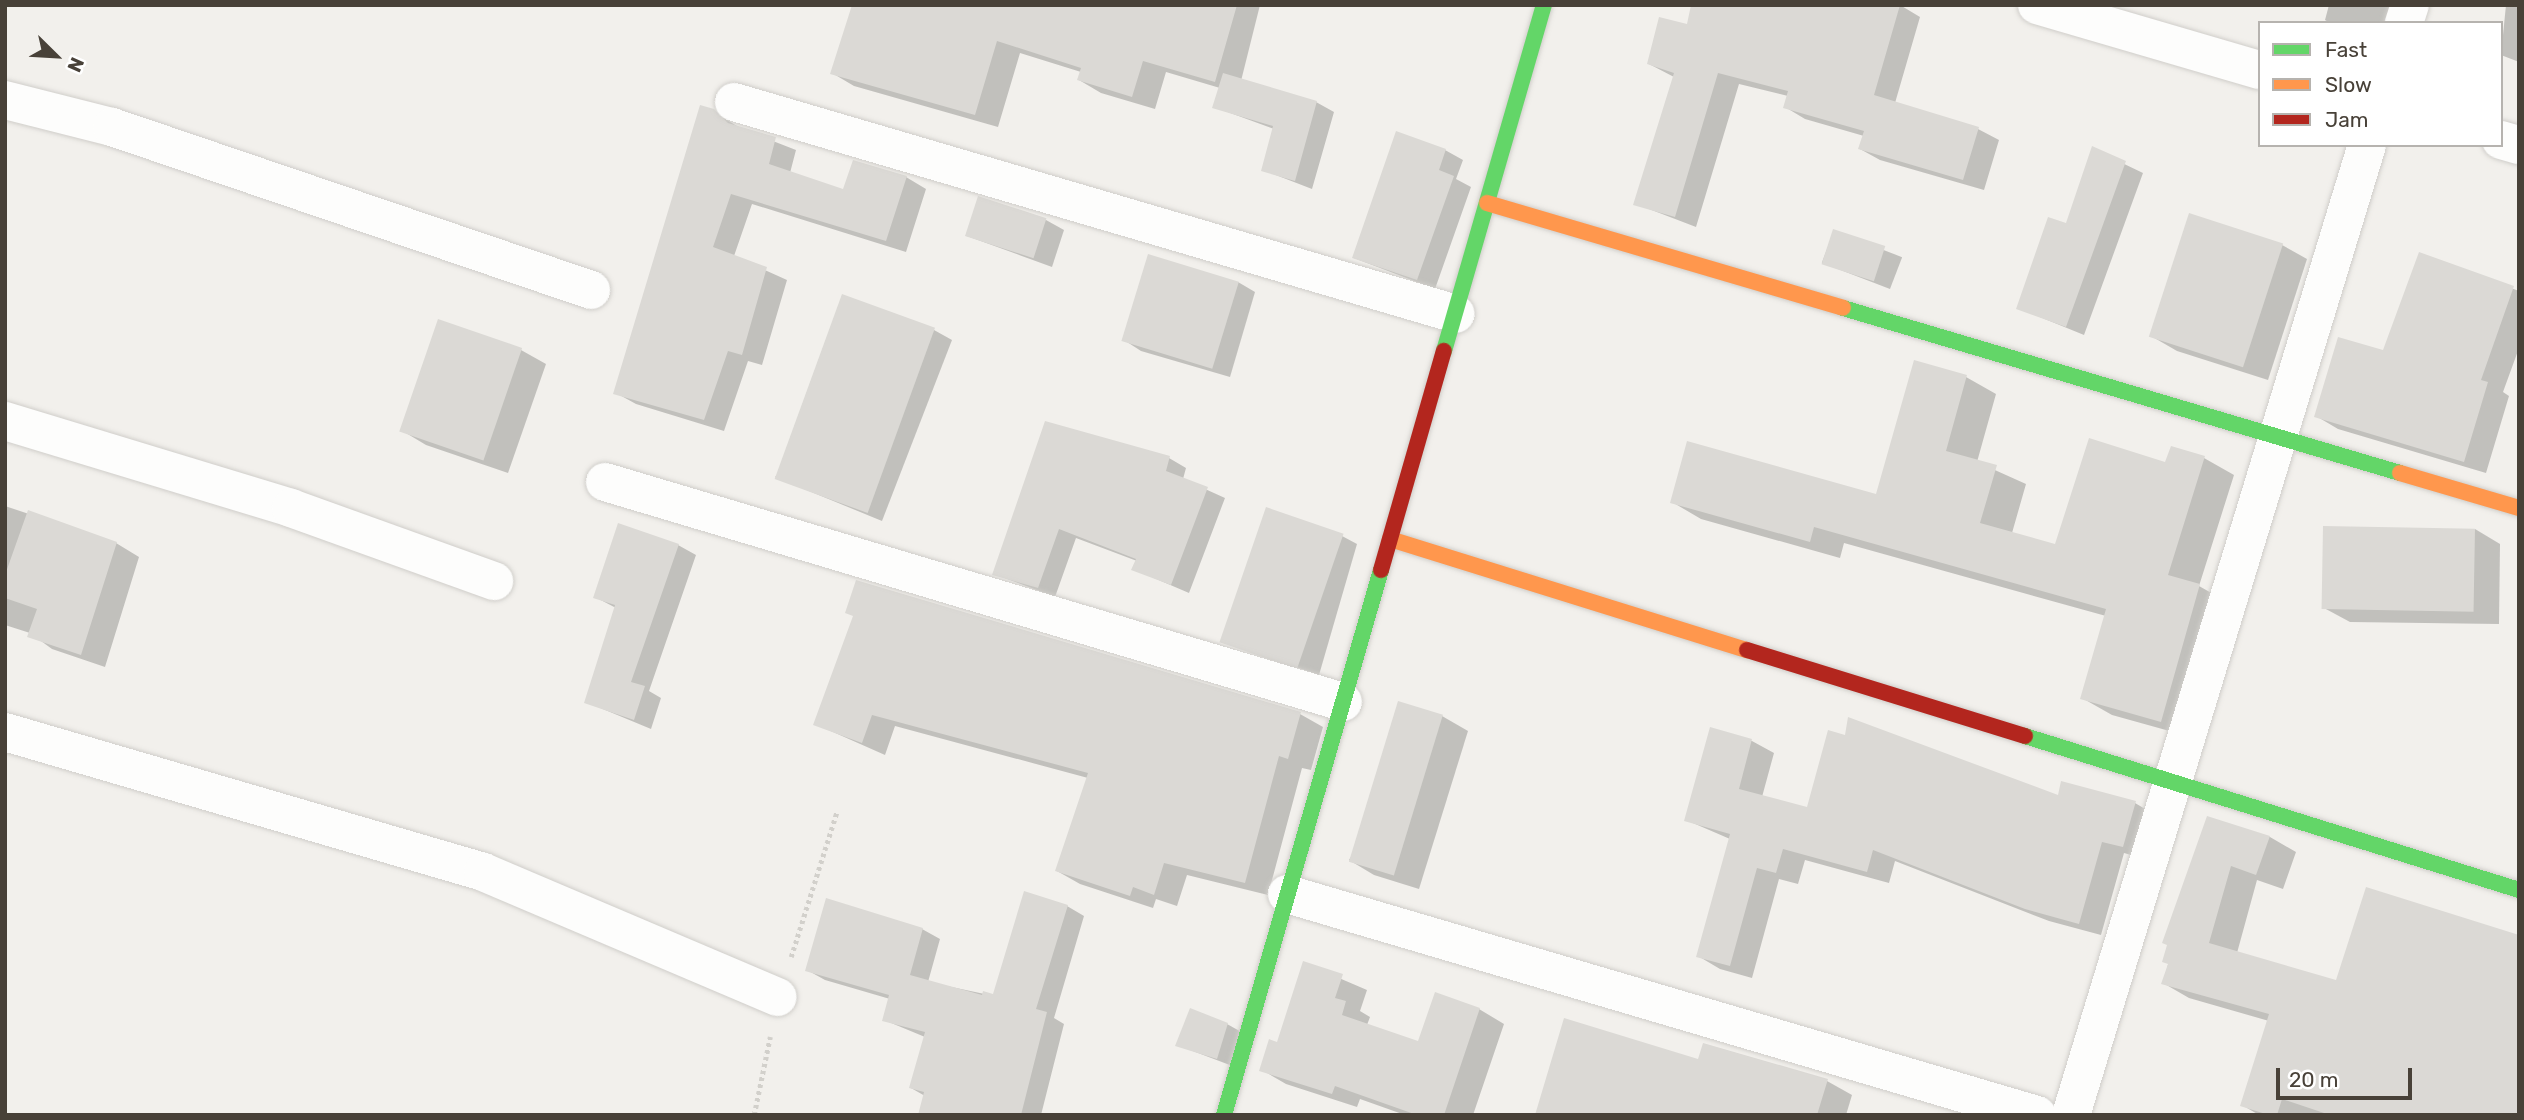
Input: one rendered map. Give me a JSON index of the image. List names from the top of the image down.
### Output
{
  "legend": ["Fast", "Slow", "Jam"],
  "scale_bar": "20 m",
  "north": "bottom right"
}
